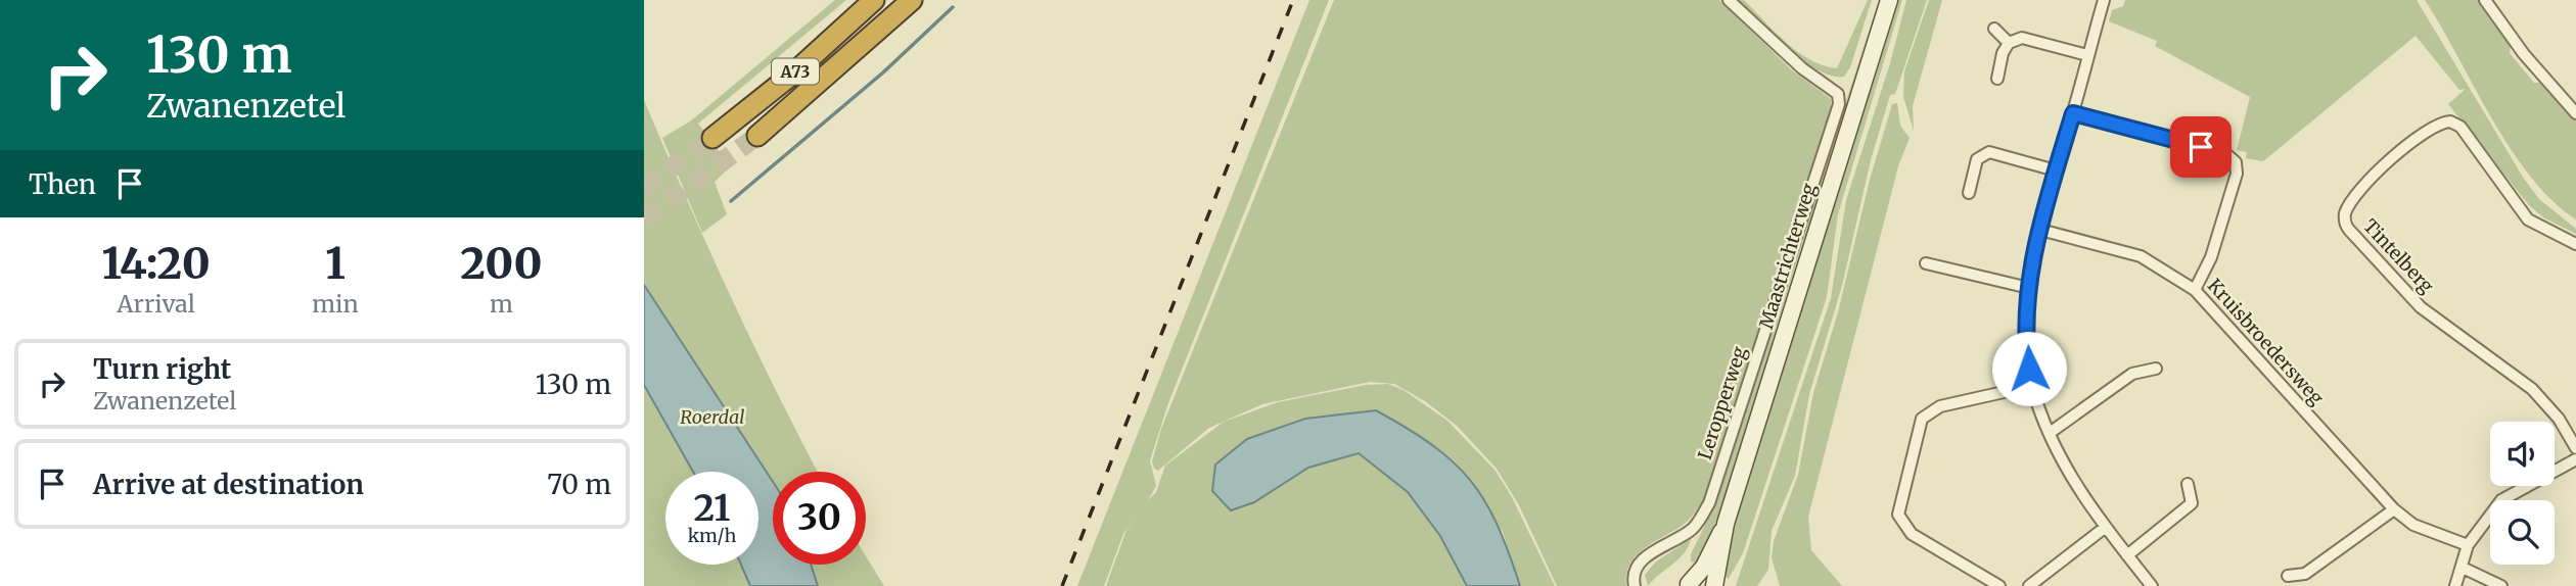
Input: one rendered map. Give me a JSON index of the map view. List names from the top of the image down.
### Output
{
  "streets": {
    "highway": ["A73"],
    "main road": ["Maastrichterweg"],
    "street": ["Tintelberg", "Kruisbroedersweg", "Leropperweg"]
  },
  "parks": ["Roerdal"],
  "page": {
    "turn": ["130 m", "Zwanenzetel"],
    "then": "Then",
    "eta": [
      "14:20",
      "Arrival",
      "1",
      "min",
      "200",
      "m"
    ],
    "list": [
      {
        "name": "Turn right",
        "note": "Zwanenzetel",
        "value": "130 m"
      },
      {
        "name": "Arrive at destination",
        "value": "70 m"
      }
    ],
    "speed": "21 km/h",
    "limit": "30"
  }
}
